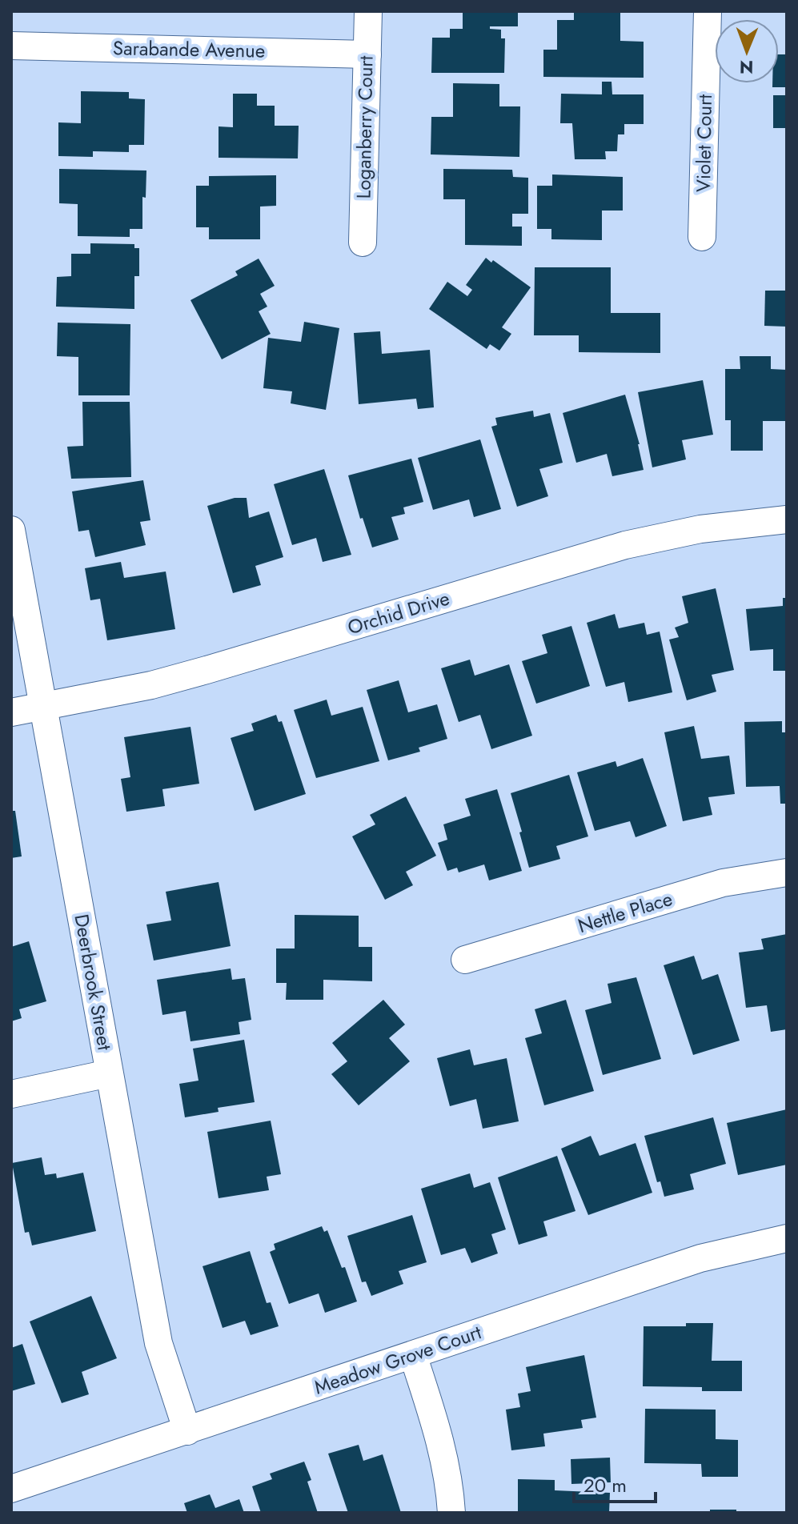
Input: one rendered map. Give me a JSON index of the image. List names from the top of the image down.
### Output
{
  "streets": {
    "street": [
      "Sarabande Avenue",
      "Loganberry Court",
      "Violet Court",
      "Orchid Drive",
      "Nettle Place",
      "Deerbrook Street",
      "Meadow Grove Court"
    ]
  },
  "crossings": [
    ["Sarabande Avenue", "Loganberry Court"],
    ["Orchid Drive", "Deerbrook Street"],
    ["Deerbrook Street", "Meadow Grove Court"]
  ],
  "scale_bar": "20 m",
  "north": "bottom"
}
